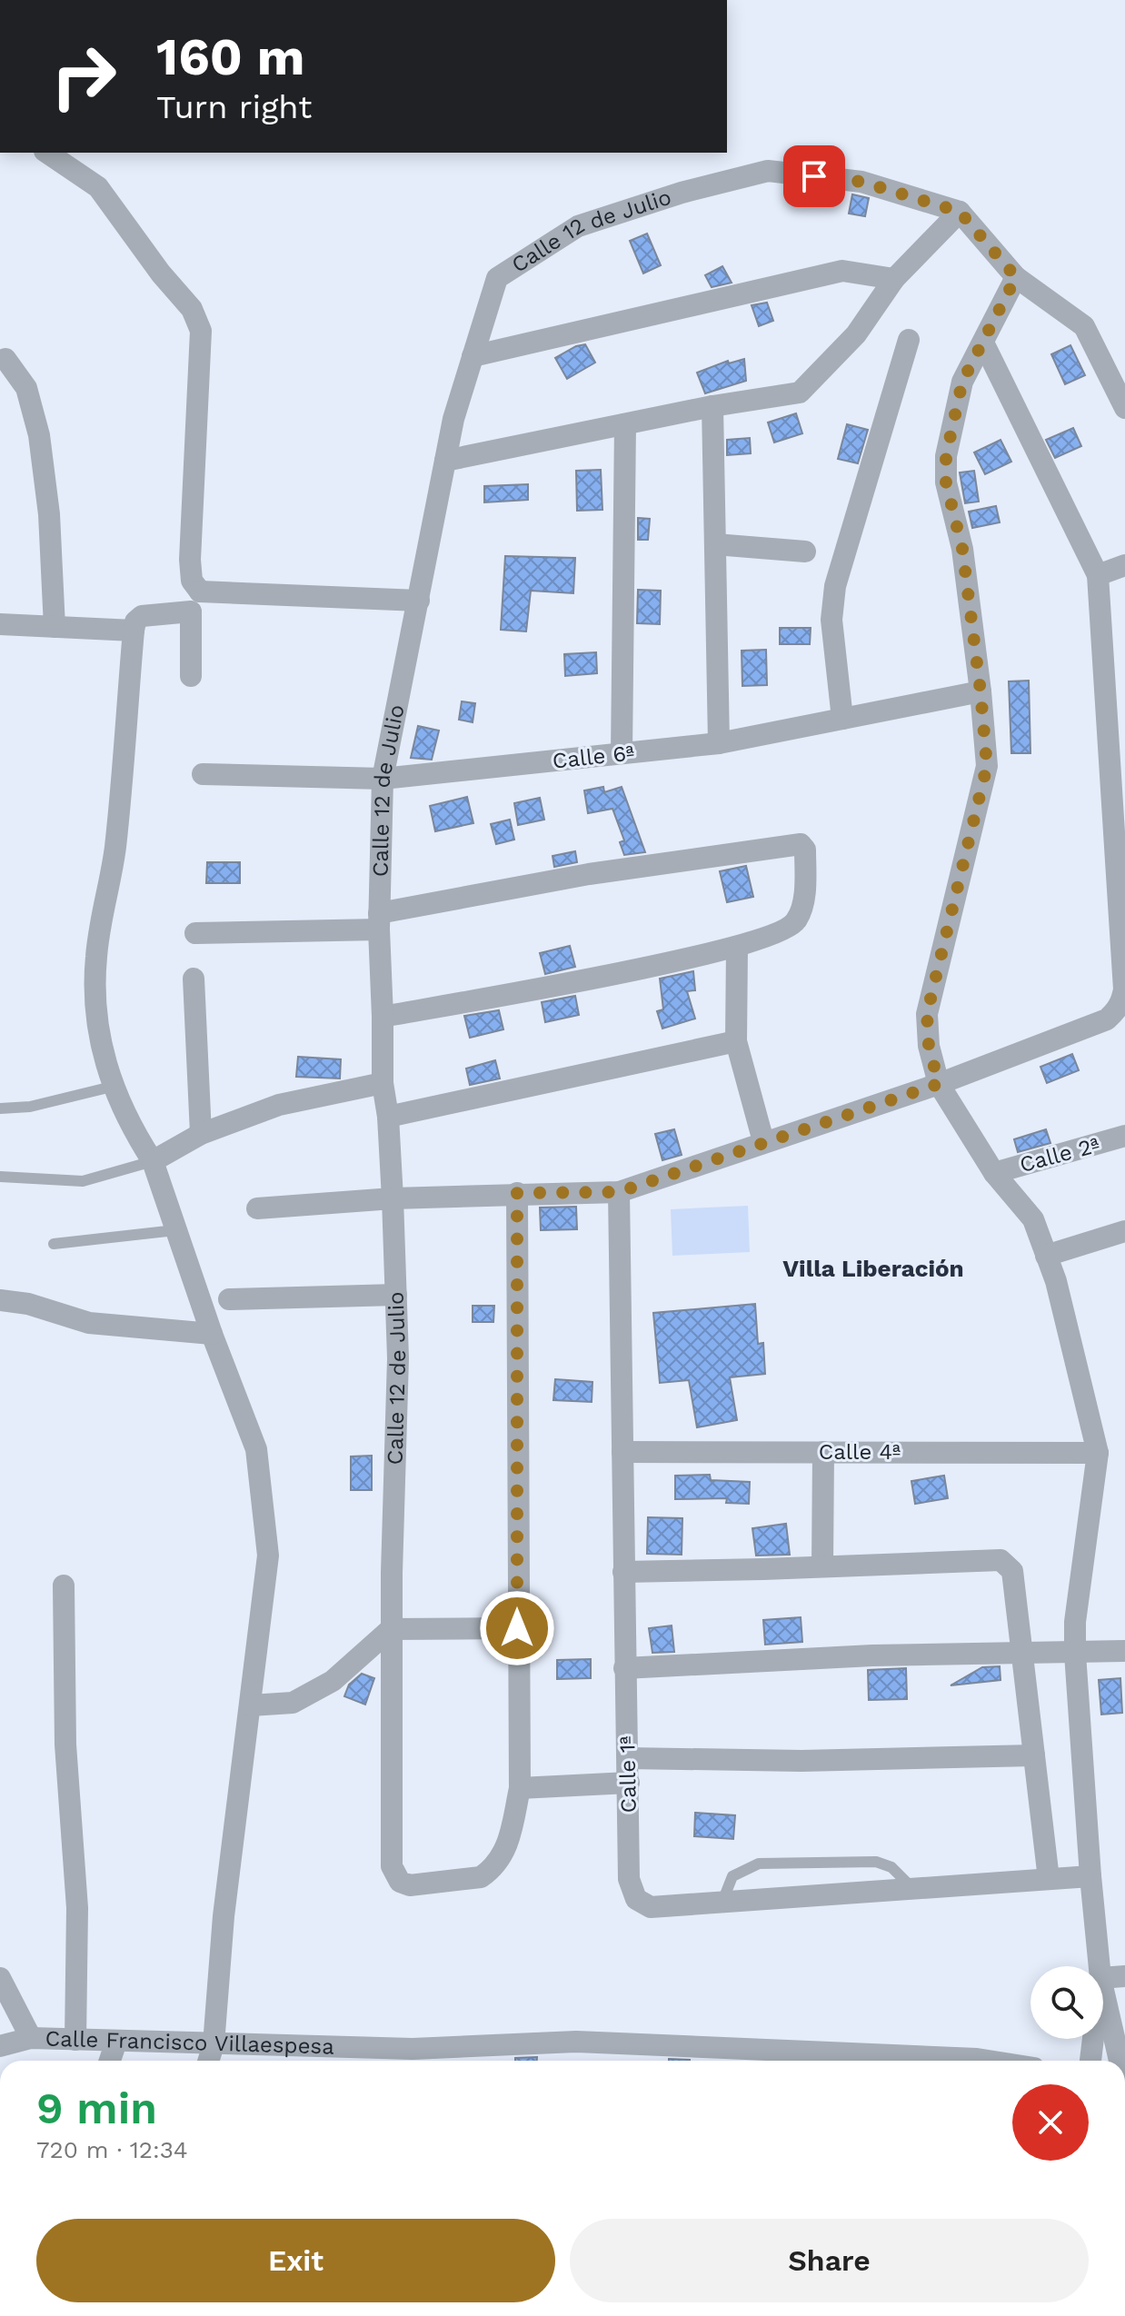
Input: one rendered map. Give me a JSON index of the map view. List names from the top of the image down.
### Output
{
  "streets": {
    "street": [
      "Calle 12 de Julio",
      "Calle 6ª",
      "Calle 2ª",
      "Calle 4ª",
      "Calle 1ª",
      "Calle Francisco Villaespesa"
    ]
  },
  "crossings": [
    ["Calle 12 de Julio", "Calle 6ª"],
    ["Calle 4ª", "Calle 1ª"]
  ],
  "districts": ["Villa Liberación"],
  "page": {
    "turn": ["160 m", "Turn right"],
    "heading": ["9 min", "720 m · 12:34"],
    "buttons": ["Exit", "Share"]
  }
}
